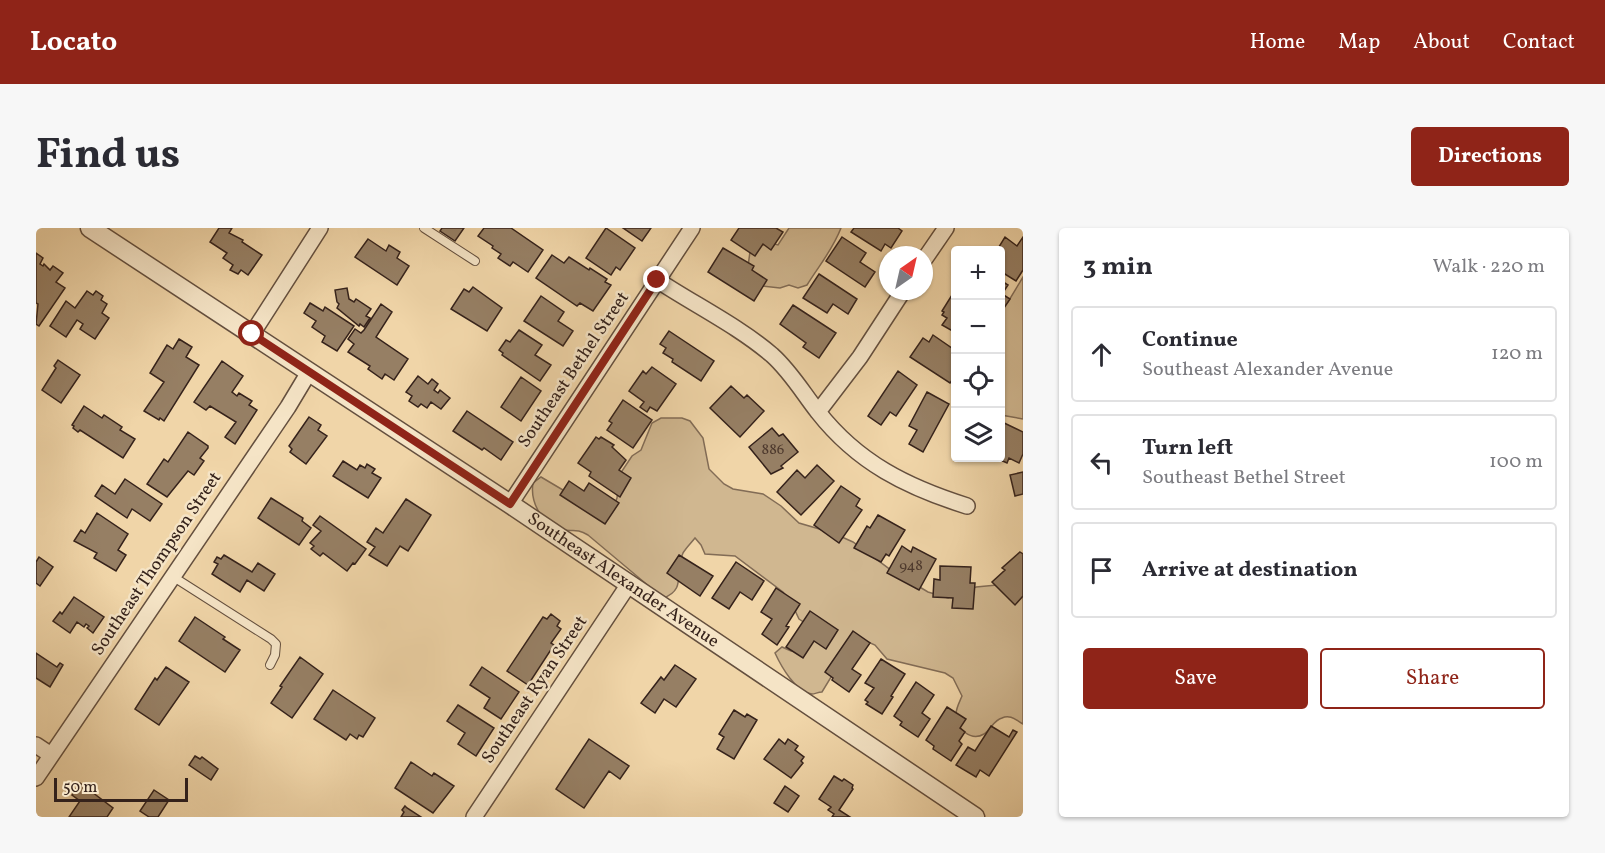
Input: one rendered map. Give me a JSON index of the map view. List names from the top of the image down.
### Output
{
  "streets": {
    "street": [
      "Southeast Bethel Street",
      "Southeast Thompson Street",
      "Southeast Alexander Avenue",
      "Southeast Ryan Street"
    ]
  },
  "crossings": [
    ["Southeast Bethel Street", "Southeast Alexander Avenue"],
    ["Southeast Thompson Street", "Southeast Alexander Avenue"],
    ["Southeast Alexander Avenue", "Southeast Ryan Street"]
  ],
  "house_numbers": ["886", "948"],
  "scale_bar": "50 m",
  "north": "top right",
  "page": {
    "header": "Locato",
    "nav": [
      "Home",
      "Map",
      "About",
      "Contact"
    ],
    "title": "Find us",
    "buttons": [
      "Directions",
      ["Save", "Share"]
    ],
    "heading": ["3 min", "Walk · 220 m"],
    "map_buttons": ["+", "−"],
    "list": [
      ["Continue", "Southeast Alexander Avenue", "120 m"],
      ["Turn left", "Southeast Bethel Street", "100 m"],
      "Arrive at destination"
    ],
    "scale": "50 m"
  }
}
